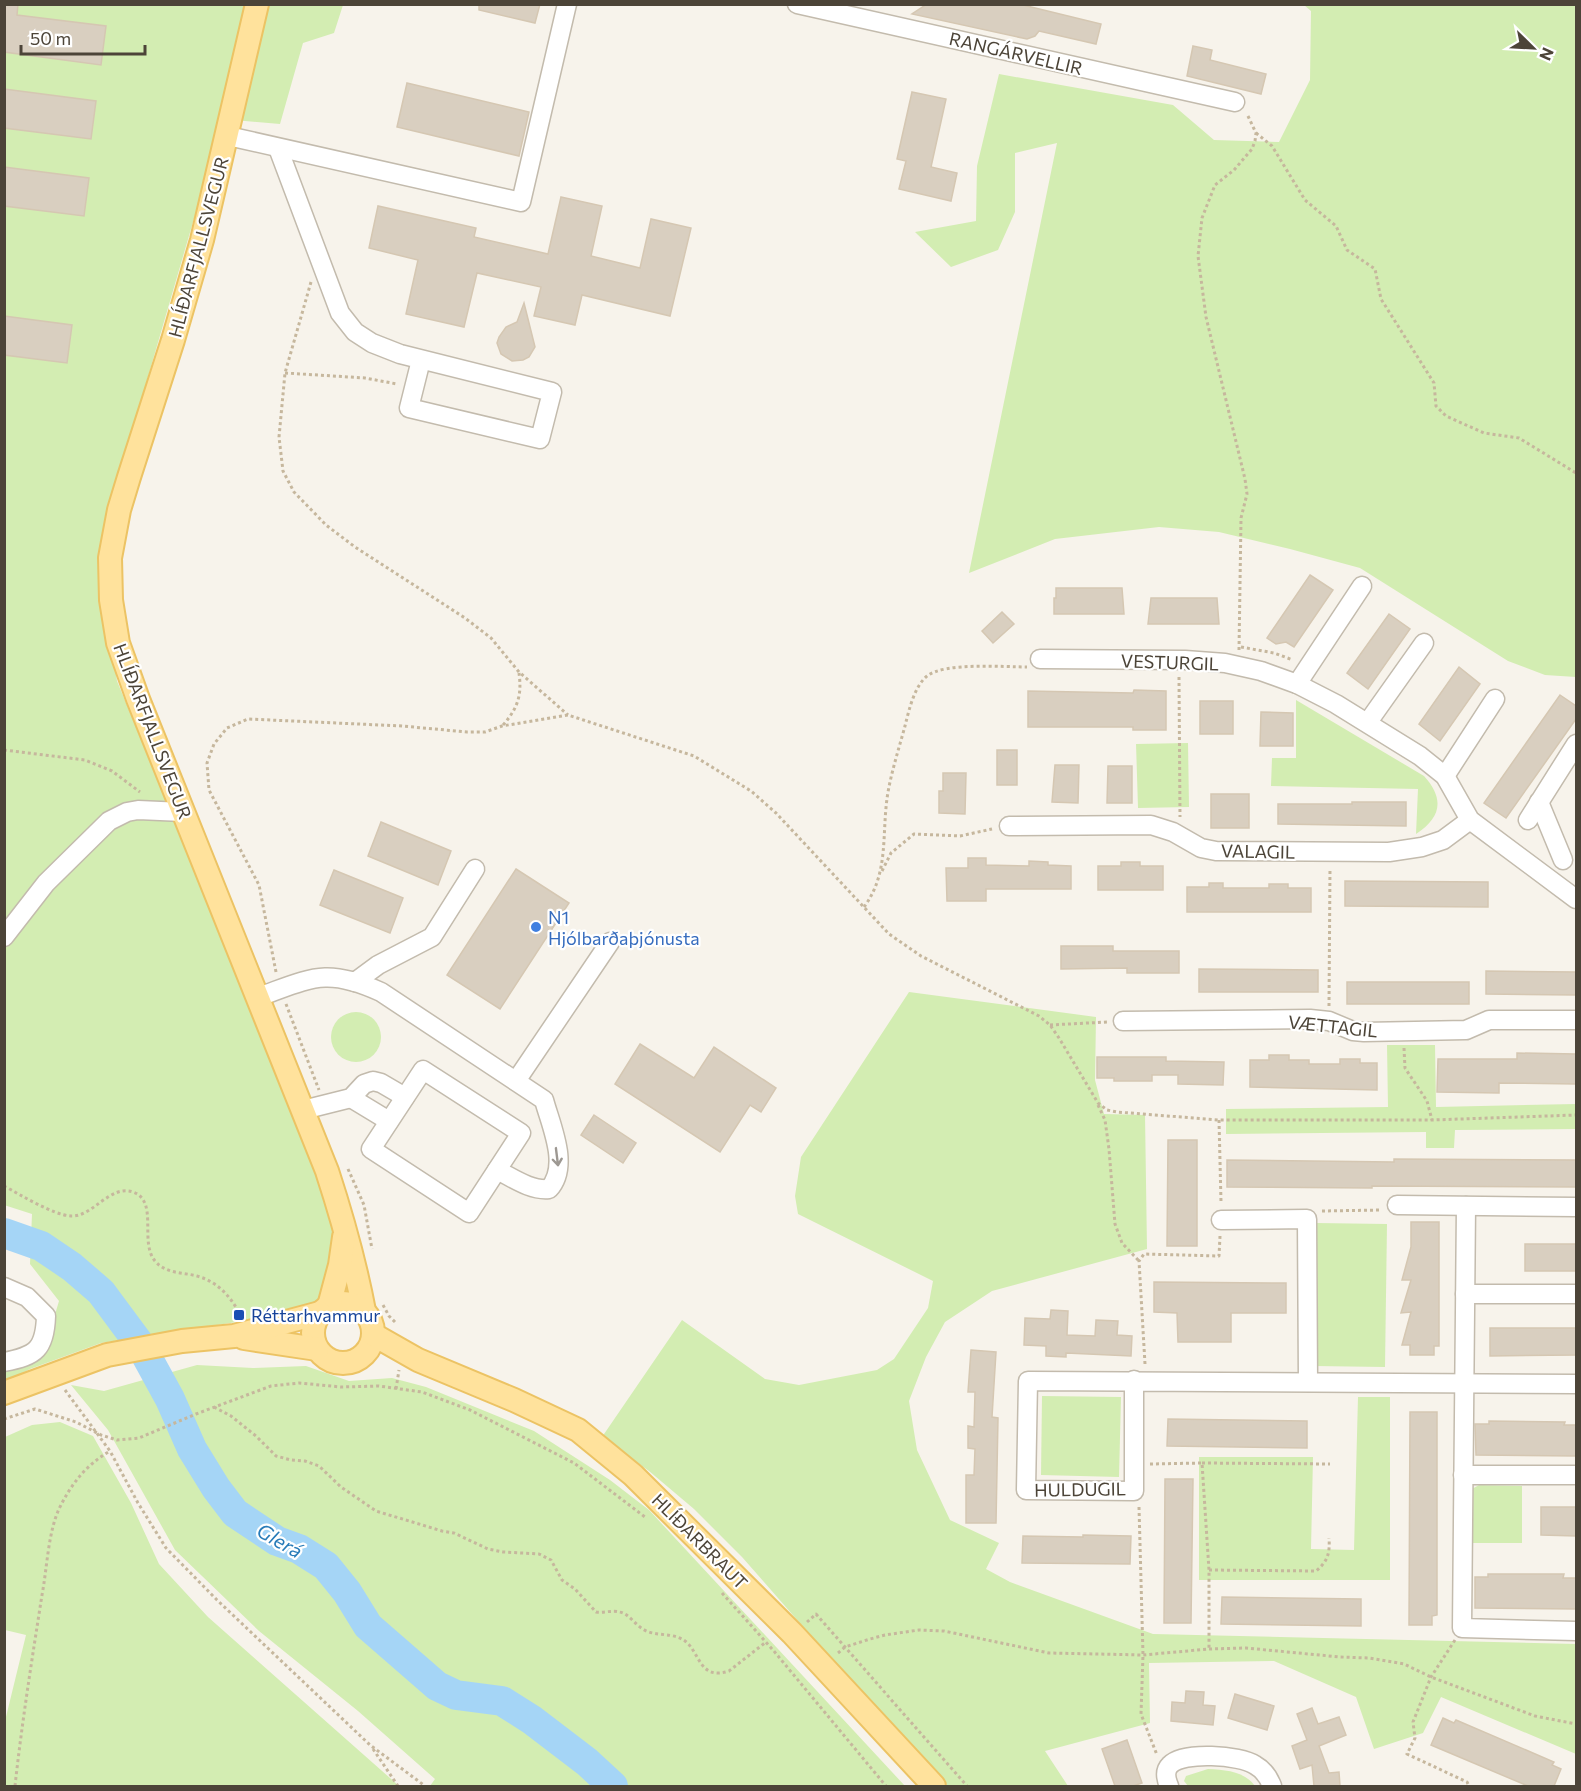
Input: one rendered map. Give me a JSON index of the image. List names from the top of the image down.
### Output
{
  "streets": {
    "main road": ["HLÍÐARFJALLSVEGUR", "HLÍÐARBRAUT"],
    "street": [
      "RANGÁRVELLIR",
      "VESTURGIL",
      "VALAGIL",
      "VÆTTAGIL",
      "HULDUGIL"
    ]
  },
  "crossings": [
    ["HLÍÐARFJALLSVEGUR", "HLÍÐARBRAUT"],
    ["VESTURGIL", "VALAGIL"]
  ],
  "water": ["Glerá"],
  "places": {
    "other": ["N1 Hjólbarðaþjónusta"],
    "transit": ["Réttarhvammur"]
  },
  "scale_bar": "50 m",
  "north": "bottom right"
}
